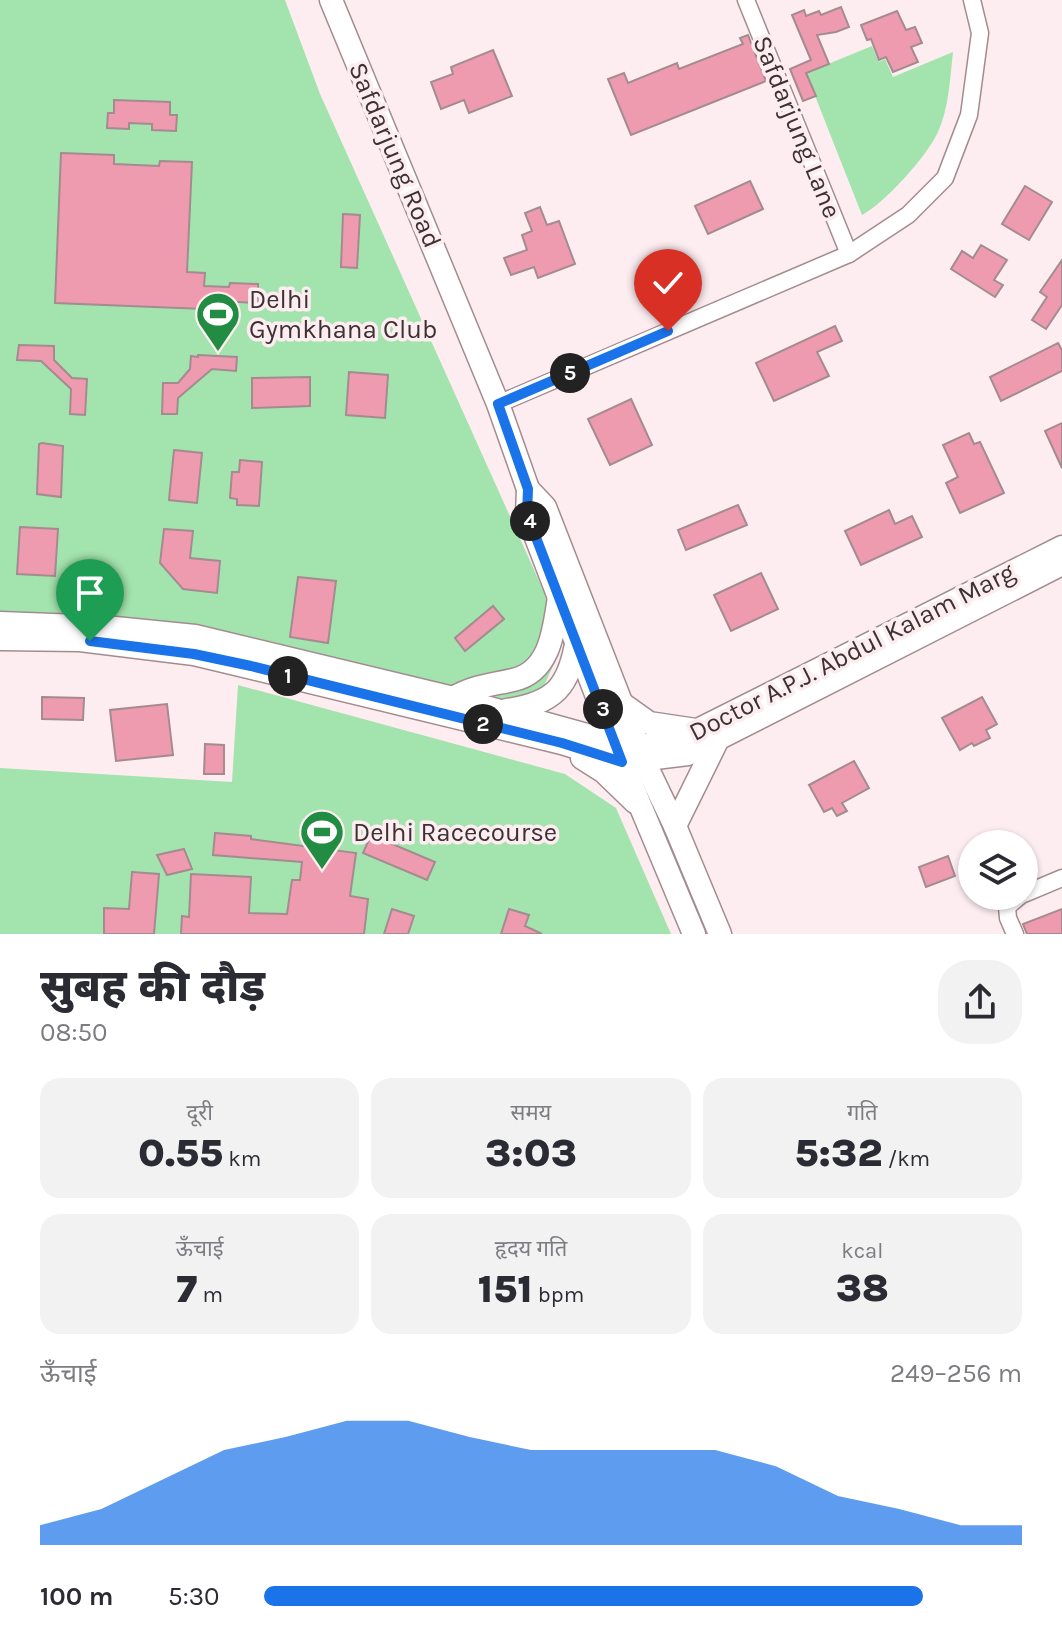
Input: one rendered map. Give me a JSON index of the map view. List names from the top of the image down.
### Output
{
  "streets": {
    "main road": ["Safdarjung Road", "Doctor A.P.J. Abdul Kalam Marg"],
    "street": ["Safdarjung Lane"]
  },
  "crossings": [
    ["Safdarjung Lane", "Safdarjung Road"],
    ["Safdarjung Road", "Doctor A.P.J. Abdul Kalam Marg"]
  ],
  "places": {
    "sports": ["Delhi Gymkhana Club", "Delhi Racecourse"]
  },
  "page": {
    "pins": [
      "5",
      "4",
      "1",
      "3",
      "2"
    ],
    "heading": ["सुबह की दौड़", "08:50"],
    "stats": [
      ["दूरी", "0.55 km"],
      ["समय", "3:03"],
      ["गति", "5:32 /km"],
      ["ऊँचाई", "7 m"],
      ["हृदय गति", "151 bpm"],
      ["kcal", "38"]
    ],
    "chart": ["ऊँचाई", "249–256 m"],
    "list": [
      {
        "name": "100 m",
        "note": "5:30"
      }
    ]
  }
}
